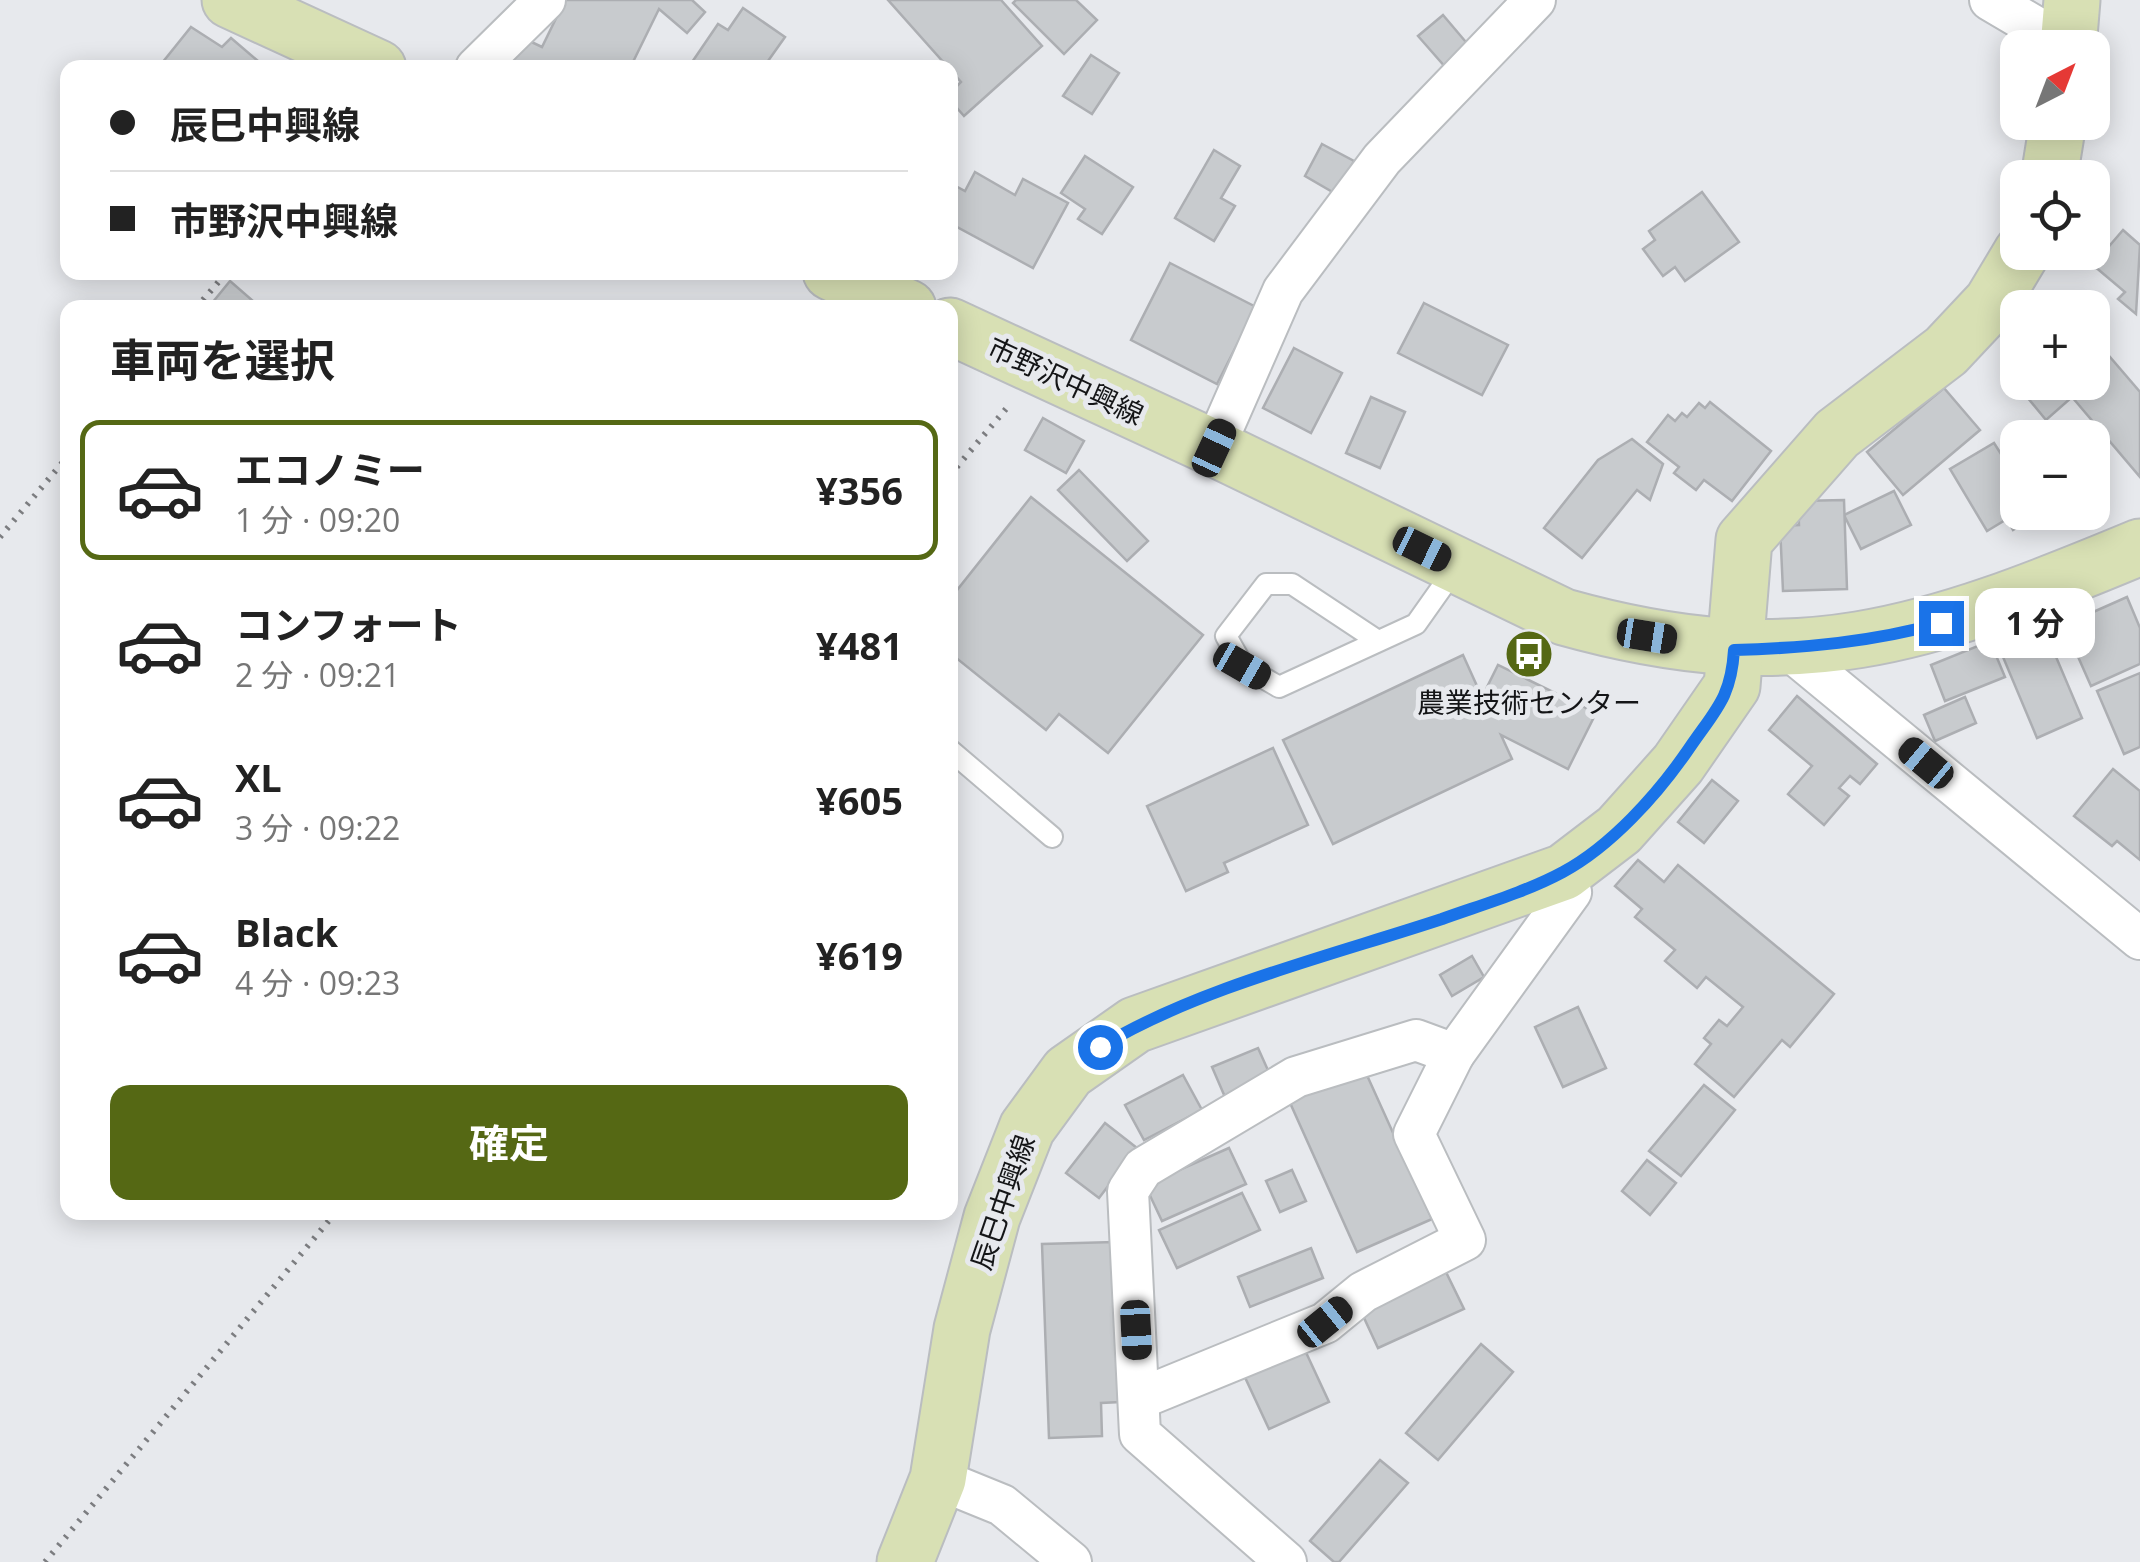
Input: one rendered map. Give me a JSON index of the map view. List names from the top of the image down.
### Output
{
  "streets": {
    "main road": ["市野沢中興線", "辰巳中興線"]
  },
  "crossings": [
    ["市野沢中興線", "辰巳中興線"]
  ],
  "places": {
    "bus stop": ["農業技術センター"]
  },
  "north": "top right",
  "page": {
    "map_buttons": ["+", "−"],
    "banner": ["辰巳中興線", "市野沢中興線"],
    "heading": "車両を選択",
    "list": [
      {
        "name": "エコノミー",
        "note": "1 分 · 09:20",
        "value": "¥356"
      },
      {
        "name": "コンフォート",
        "note": "2 分 · 09:21",
        "value": "¥481"
      },
      {
        "name": "XL",
        "note": "3 分 · 09:22",
        "value": "¥605"
      },
      {
        "name": "Black",
        "note": "4 分 · 09:23",
        "value": "¥619"
      }
    ],
    "bubble": "1 分",
    "buttons": "確定"
  }
}
